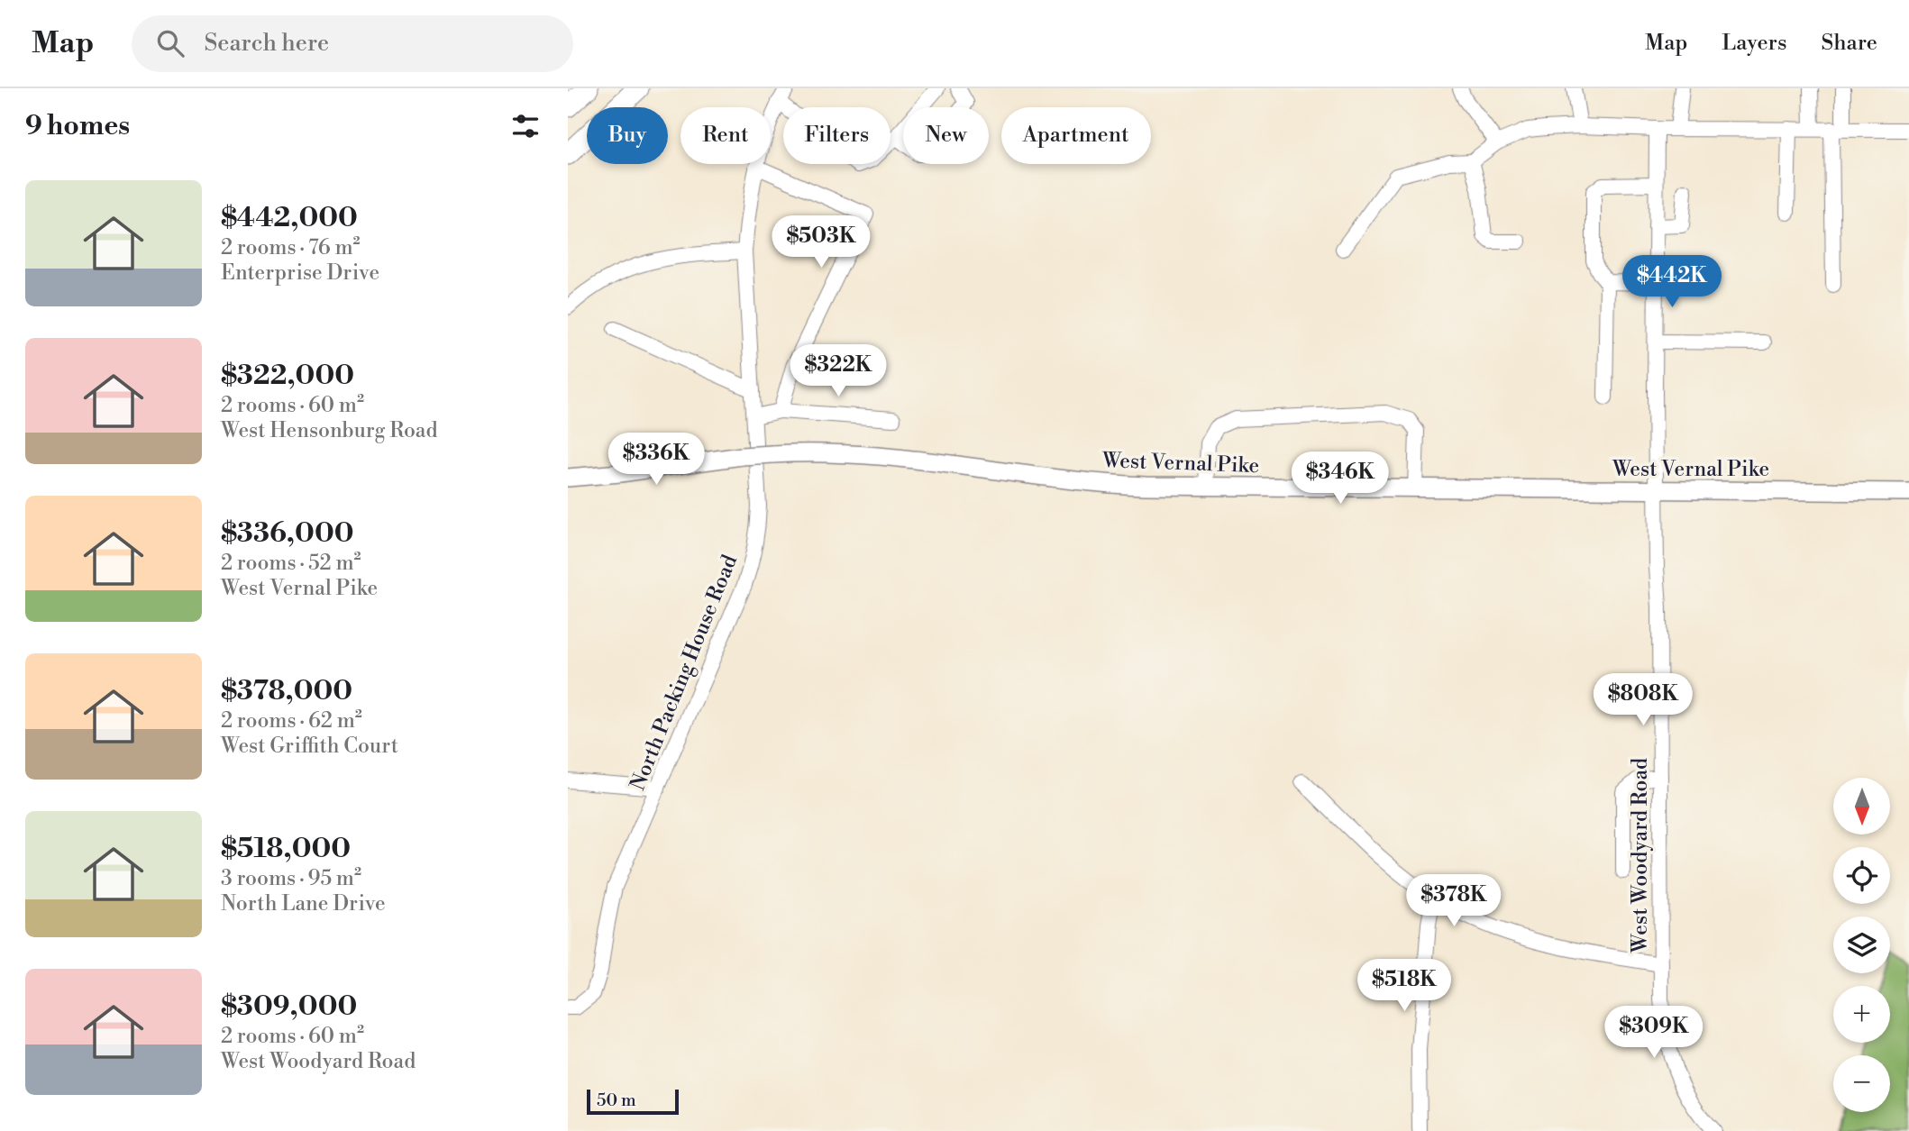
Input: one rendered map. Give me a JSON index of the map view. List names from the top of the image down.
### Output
{
  "streets": {
    "main road": ["West Vernal Pike"],
    "street": ["North Packing House Road", "West Woodyard Road"]
  },
  "crossings": [
    ["West Vernal Pike", "West Woodyard Road"]
  ],
  "scale_bar": "50 m",
  "north": "bottom",
  "page": {
    "header": "Map",
    "search": "Search here",
    "nav": ["Map", "Layers", "Share"],
    "heading": "9 homes",
    "chip": [
      "Buy",
      "Rent",
      "Filters",
      "New",
      "Apartment"
    ],
    "list": [
      {
        "name": "$442,000",
        "note": "2 rooms · 76 m² · Enterprise Drive"
      },
      {
        "name": "$322,000",
        "note": "2 rooms · 60 m² · West Hensonburg Road"
      },
      {
        "name": "$336,000",
        "note": "2 rooms · 52 m² · West Vernal Pike"
      },
      {
        "name": "$378,000",
        "note": "2 rooms · 62 m² · West Griffith Court"
      },
      {
        "name": "$518,000",
        "note": "3 rooms · 95 m² · North Lane Drive"
      },
      {
        "name": "$309,000",
        "note": "2 rooms · 60 m² · West Woodyard Road"
      }
    ],
    "price": [
      "$503K",
      "$442K",
      "$322K",
      "$336K",
      "$346K",
      "$808K",
      "$378K",
      "$518K",
      "$309K"
    ],
    "map_buttons": ["+", "−"],
    "scale": "50 m"
  }
}
